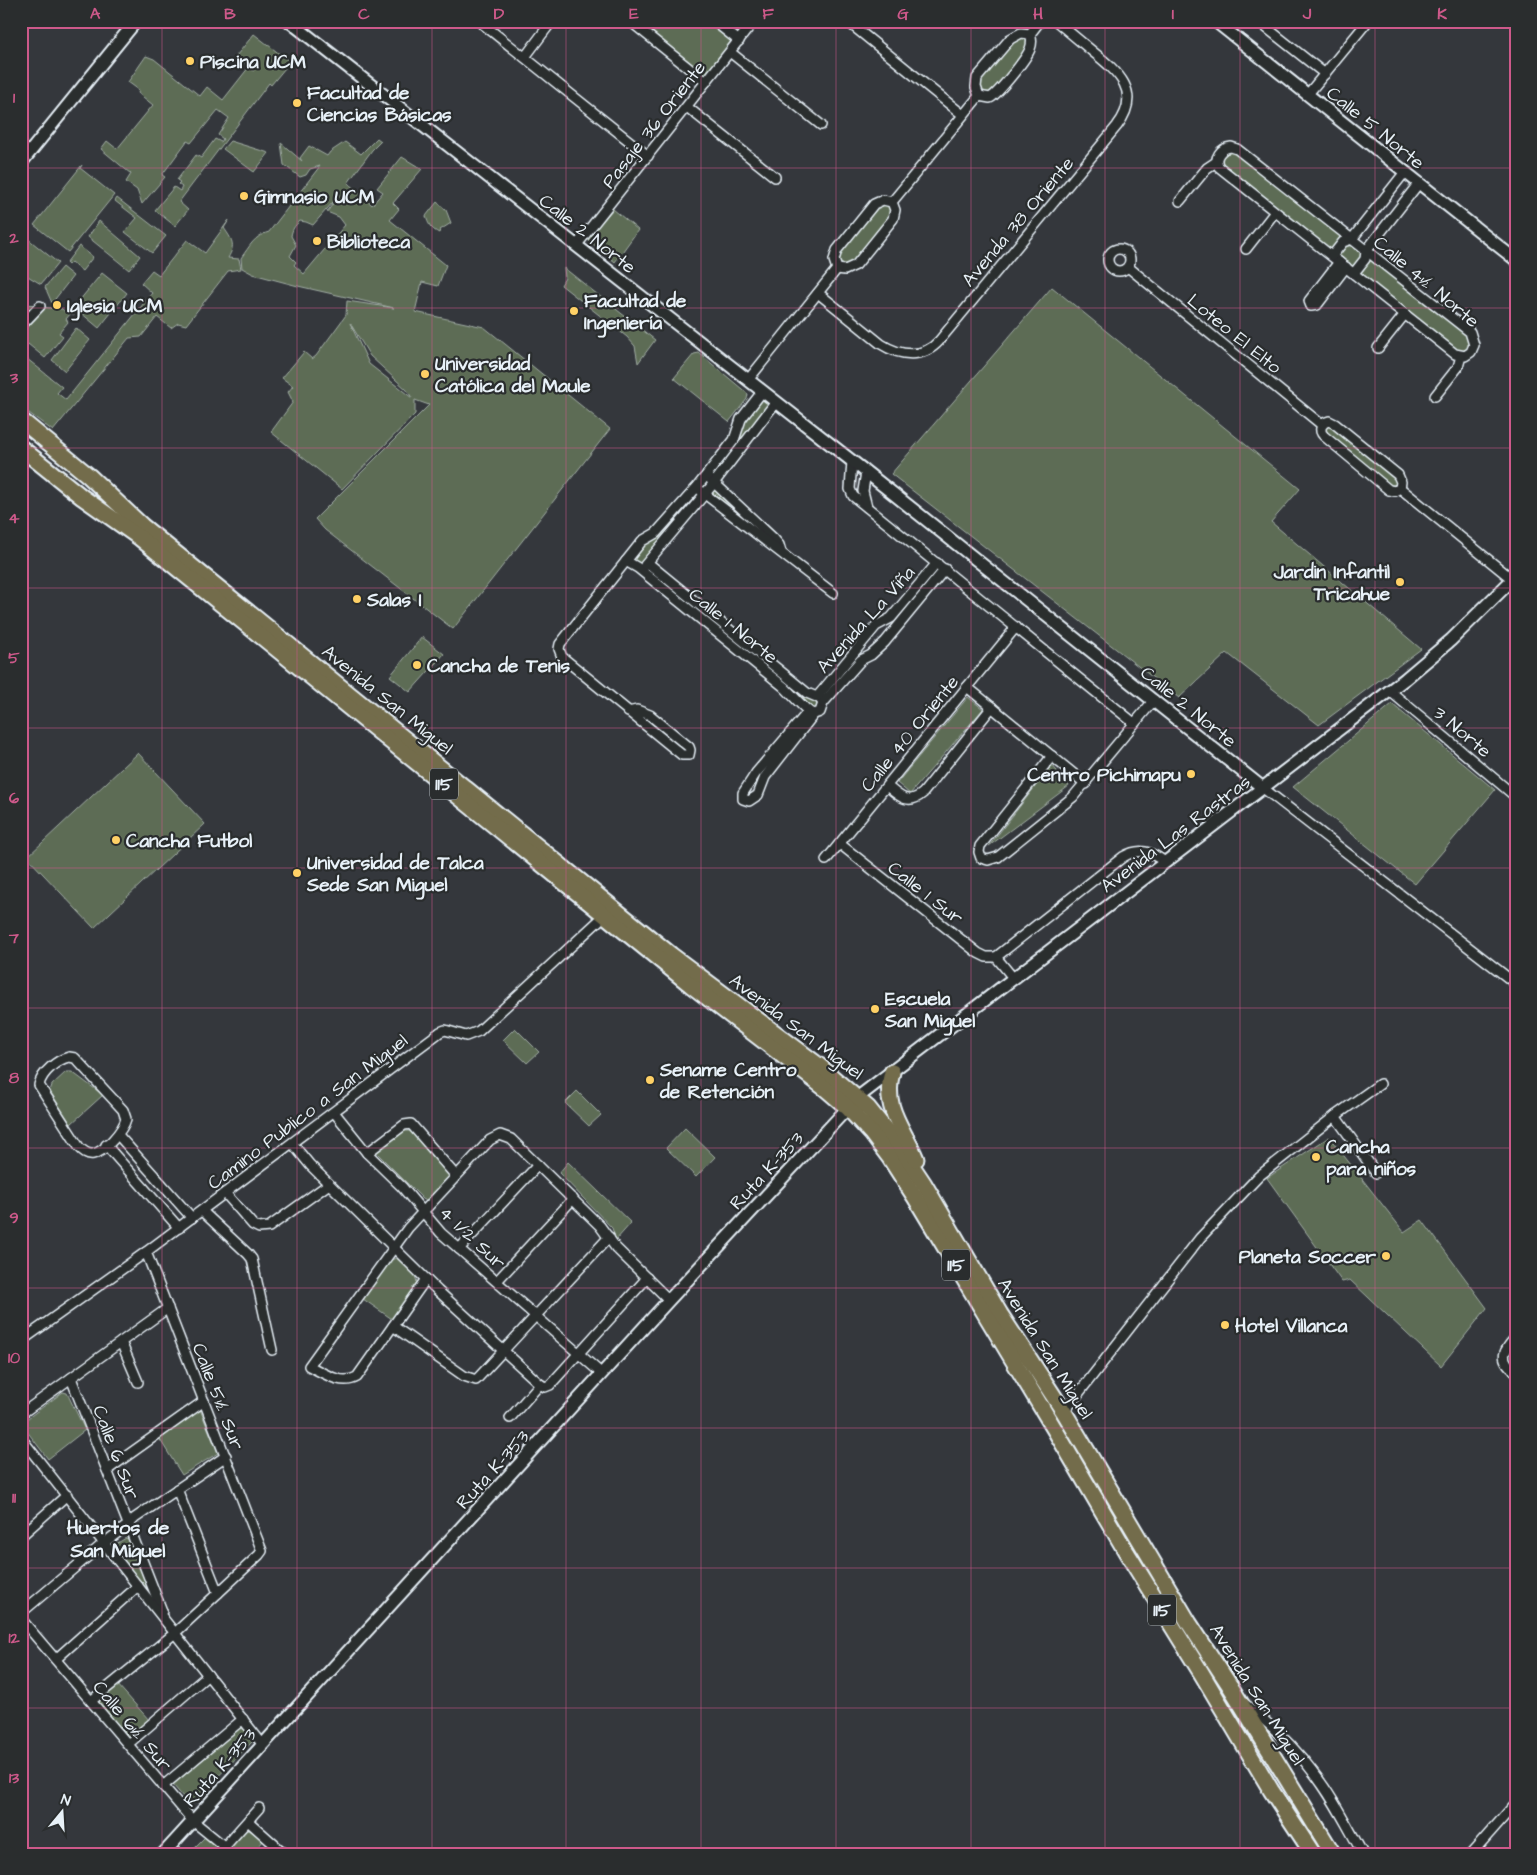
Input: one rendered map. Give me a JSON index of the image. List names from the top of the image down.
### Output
{
  "streets": {
    "highway": ["Avenida San Miguel", "115"],
    "street": [
      "Pasaje 36 Oriente",
      "Calle 5 Norte",
      "Avenda 38 Oriente",
      "Calle 2 Norte",
      "Calle 4½ Norte",
      "Loteo El Elto",
      "Avenida La Viña",
      "Calle 1 Norte",
      "3 Norte",
      "Calle 40 Oriente",
      "Avenida Las Rastras",
      "Calle 1 Sur",
      "Camino Publico a San Miguel",
      "Ruta K-353",
      "4 1/2 Sur",
      "Calle 5½ Sur",
      "Calle 6 Sur",
      "Calle 6½ Sur"
    ]
  },
  "crossings": [
    ["Pasaje 36 Oriente", "Calle 2 Norte"],
    ["Calle 2 Norte", "Avenida Las Rastras"],
    ["Loteo El Elto", "Avenida Las Rastras"],
    ["Avenida La Viña", "Calle 1 Norte"],
    ["Avenida San Miguel", "Avenida Las Rastras"],
    ["Avenida San Miguel", "Camino Publico a San Miguel"],
    ["Avenida San Miguel", "Ruta K-353"],
    ["3 Norte", "Avenida Las Rastras"],
    ["Calle 40 Oriente", "Calle 1 Sur"],
    ["Avenida Las Rastras", "Ruta K-353"],
    ["Camino Publico a San Miguel", "4 1/2 Sur"],
    ["Camino Publico a San Miguel", "Calle 5½ Sur"],
    ["Ruta K-353", "4 1/2 Sur"],
    ["Ruta K-353", "Calle 6 Sur"],
    ["Ruta K-353", "Calle 6½ Sur"]
  ],
  "districts": ["Huertos de San Miguel"],
  "places": [
    "Piscina UCM",
    "Facultad de Ciencias Básicas",
    "Gimnasio UCM",
    "Biblioteca",
    "Iglesia UCM",
    "Facultad de Ingeniería",
    "Universidad Católica del Maule",
    "Jardin Infantil Tricahue",
    "Salas I",
    "Cancha de Tenis",
    "Centro Pichimapu",
    "Cancha Futbol",
    "Universidad de Talca Sede San Miguel",
    "Escuela San Miguel",
    "Sename Centro de Retención",
    "Cancha para niños",
    "Planeta Soccer",
    "Hotel Villanca"
  ],
  "north": "top",
  "grid": {
    "columns": [
      "A",
      "B",
      "C",
      "D",
      "E",
      "F",
      "G",
      "H",
      "I",
      "J",
      "K"
    ],
    "rows": [
      "1",
      "2",
      "3",
      "4",
      "5",
      "6",
      "7",
      "8",
      "9",
      "10",
      "11",
      "12",
      "13"
    ]
  }
}
